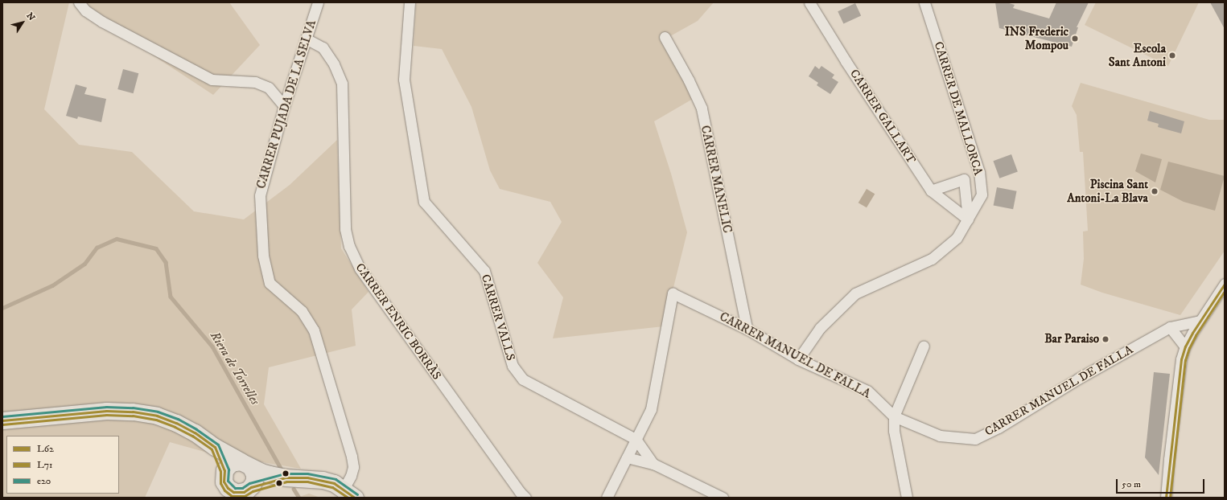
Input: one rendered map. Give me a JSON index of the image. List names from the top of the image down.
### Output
{
  "streets": {
    "street": [
      "CARRER PUJADA DE LA SELVA",
      "CARRER DE MALLORCA",
      "CARRER GALLART",
      "CARRER MANELIC",
      "CARRER VALLS",
      "CARRER ENRIC BORRÀS",
      "CARRER MANUEL DE FALLA"
    ]
  },
  "crossings": [
    ["CARRER PUJADA DE LA SELVA", "CARRER ENRIC BORRÀS"],
    ["CARRER DE MALLORCA", "CARRER GALLART"],
    ["CARRER DE MALLORCA", "CARRER MANUEL DE FALLA"],
    ["CARRER MANELIC", "CARRER MANUEL DE FALLA"],
    ["CARRER VALLS", "CARRER MANUEL DE FALLA"]
  ],
  "water": ["Riera de Torrelles"],
  "places": [
    "INS Frederic Mompou",
    "Escola Sant Antoni",
    "Piscina Sant Antoni-La Blava",
    "Bar Paraiso"
  ],
  "lines": ["transit line e20", "transit line L62", "transit line L71"],
  "legend": ["L62", "L71", "e20"],
  "scale_bar": "50 m",
  "north": "top right"
}
